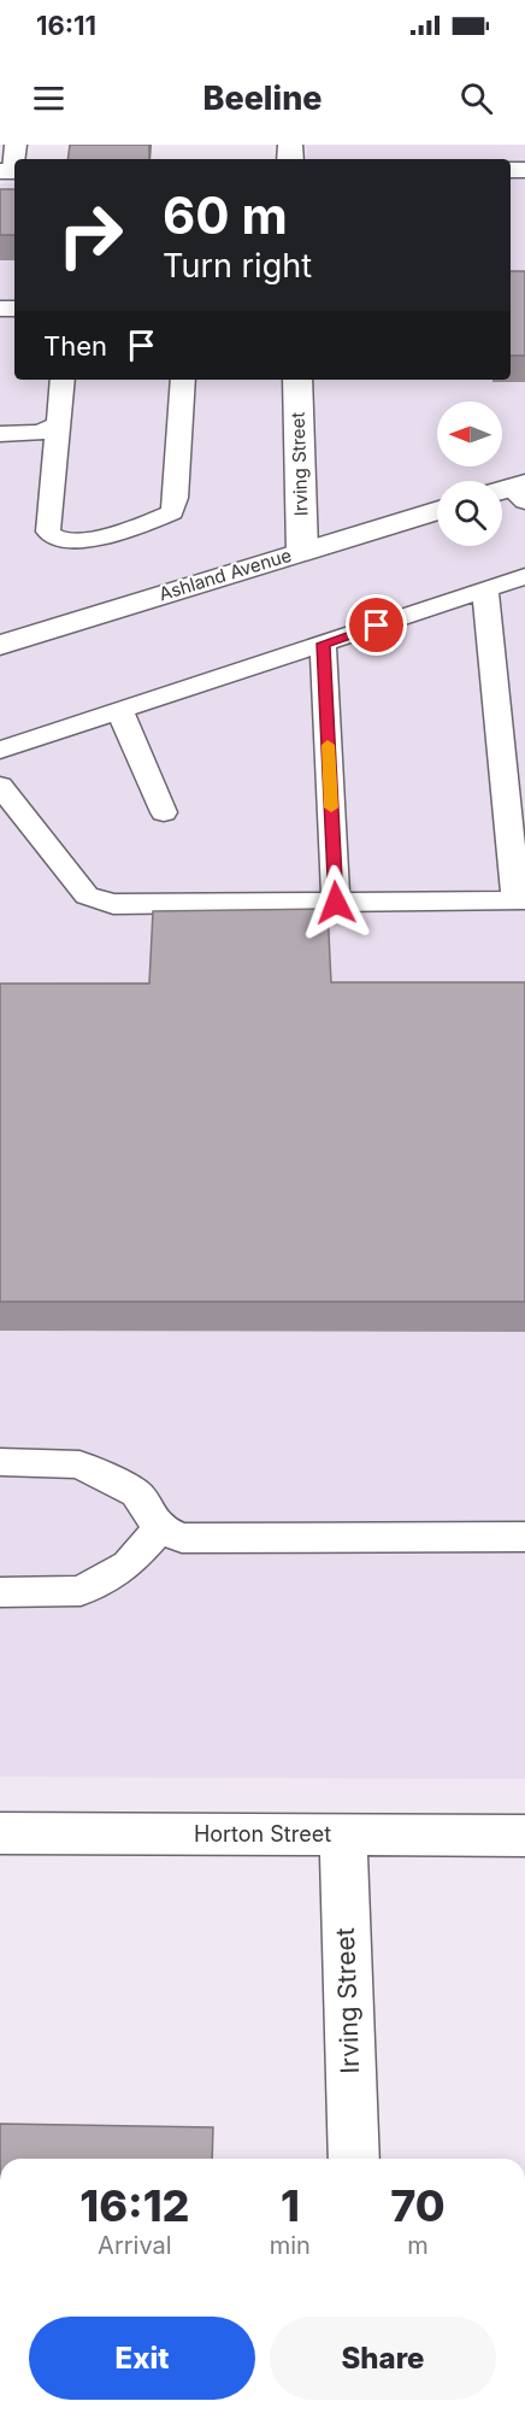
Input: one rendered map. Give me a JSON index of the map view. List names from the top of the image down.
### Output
{
  "streets": {
    "street": ["Irving Street", "Ashland Avenue", "Horton Street"]
  },
  "crossings": [
    ["Irving Street", "Ashland Avenue"],
    ["Irving Street", "Horton Street"]
  ],
  "north": "left",
  "page": {
    "status": "16:11",
    "header": "Beeline",
    "turn": ["60 m", "Turn right"],
    "then": "Then",
    "eta": [
      "16:12",
      "Arrival",
      "1",
      "min",
      "70",
      "m"
    ],
    "buttons": ["Exit", "Share"]
  }
}
